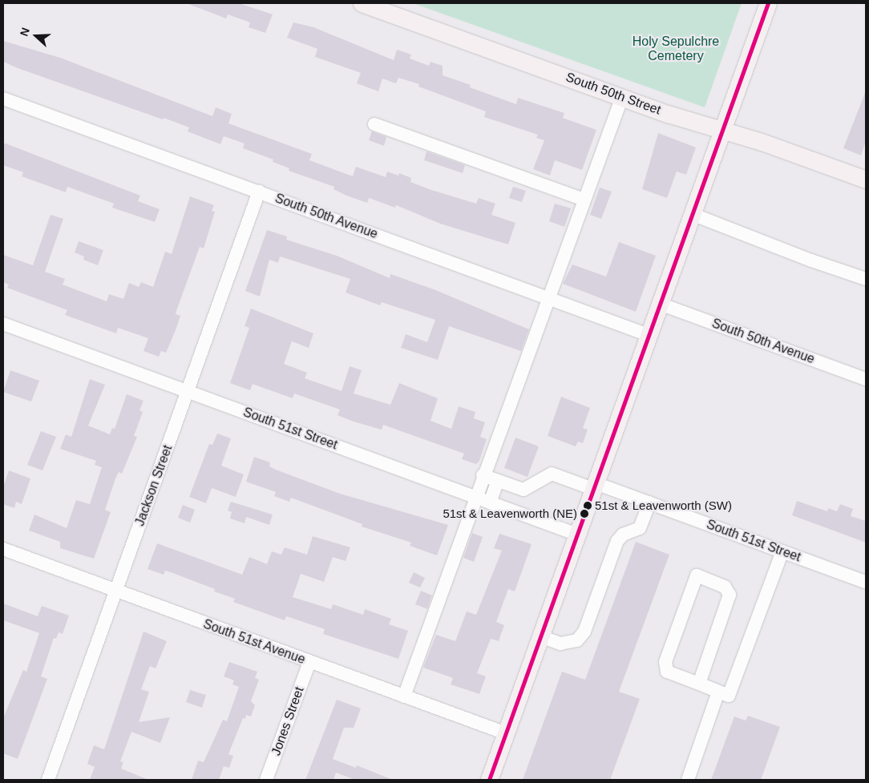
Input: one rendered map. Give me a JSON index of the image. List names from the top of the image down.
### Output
{
  "streets": {
    "main road": ["South 50th Street"],
    "street": [
      "South 50th Avenue",
      "South 51st Street",
      "Jackson Street",
      "South 51st Avenue",
      "Jones Street"
    ]
  },
  "crossings": [
    ["South 50th Avenue", "Jackson Street"],
    ["South 51st Street", "Jackson Street"],
    ["Jackson Street", "South 51st Avenue"],
    ["South 51st Avenue", "Jones Street"]
  ],
  "parks": ["Holy Sepulchre Cemetery"],
  "places": ["51st & Leavenworth (SW)", "51st & Leavenworth (NE)"],
  "north": "left"
}
